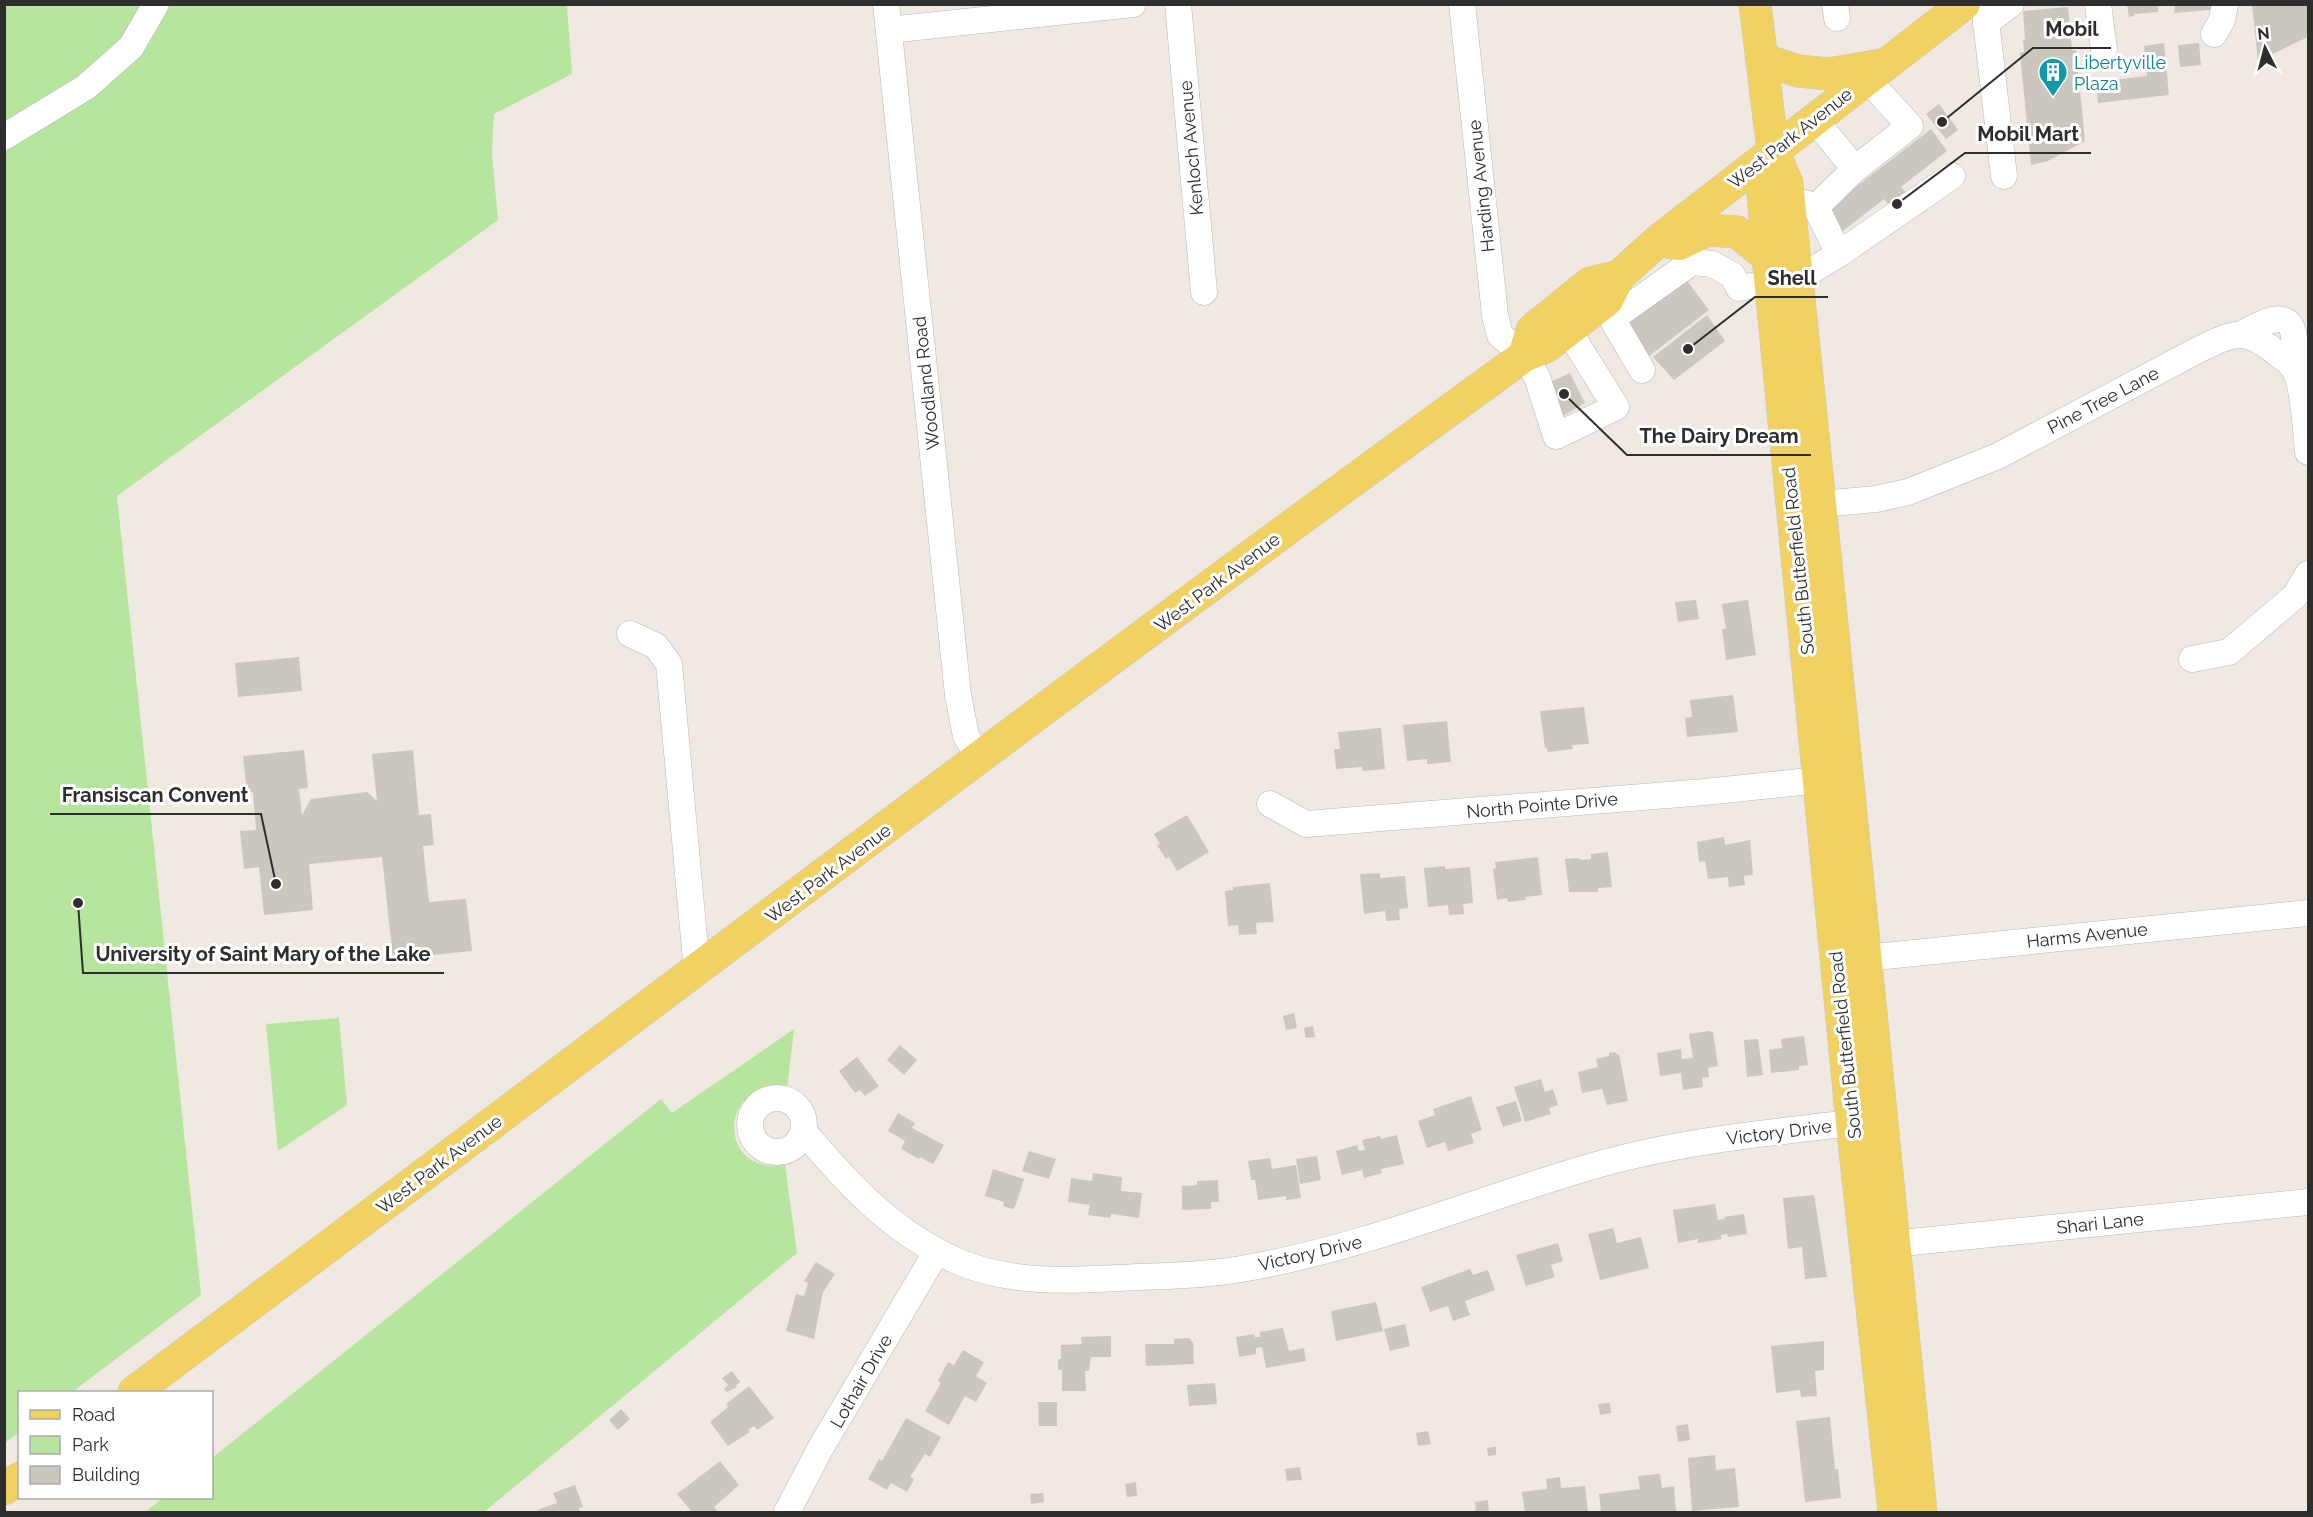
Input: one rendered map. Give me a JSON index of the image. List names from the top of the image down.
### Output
{
  "streets": {
    "main road": ["West Park Avenue", "South Butterfield Road"],
    "street": [
      "Kenloch Avenue",
      "Harding Avenue",
      "Woodland Road",
      "Pine Tree Lane",
      "North Pointe Drive",
      "Harms Avenue",
      "Victory Drive",
      "Shari Lane",
      "Lothair Drive"
    ]
  },
  "crossings": [
    ["West Park Avenue", "Harding Avenue"],
    ["West Park Avenue", "Woodland Road"],
    ["West Park Avenue", "South Butterfield Road"],
    ["Pine Tree Lane", "South Butterfield Road"],
    ["South Butterfield Road", "North Pointe Drive"],
    ["South Butterfield Road", "Harms Avenue"],
    ["South Butterfield Road", "Victory Drive"],
    ["South Butterfield Road", "Shari Lane"],
    ["Victory Drive", "Lothair Drive"]
  ],
  "places": {
    "building": ["Libertyville Plaza"],
    "other": [
      "Mobil",
      "Mobil Mart",
      "Shell",
      "The Dairy Dream",
      "Fransiscan Convent",
      "University of Saint Mary of the Lake"
    ]
  },
  "legend": ["Road", "Park", "Building"],
  "north": "top"
}
